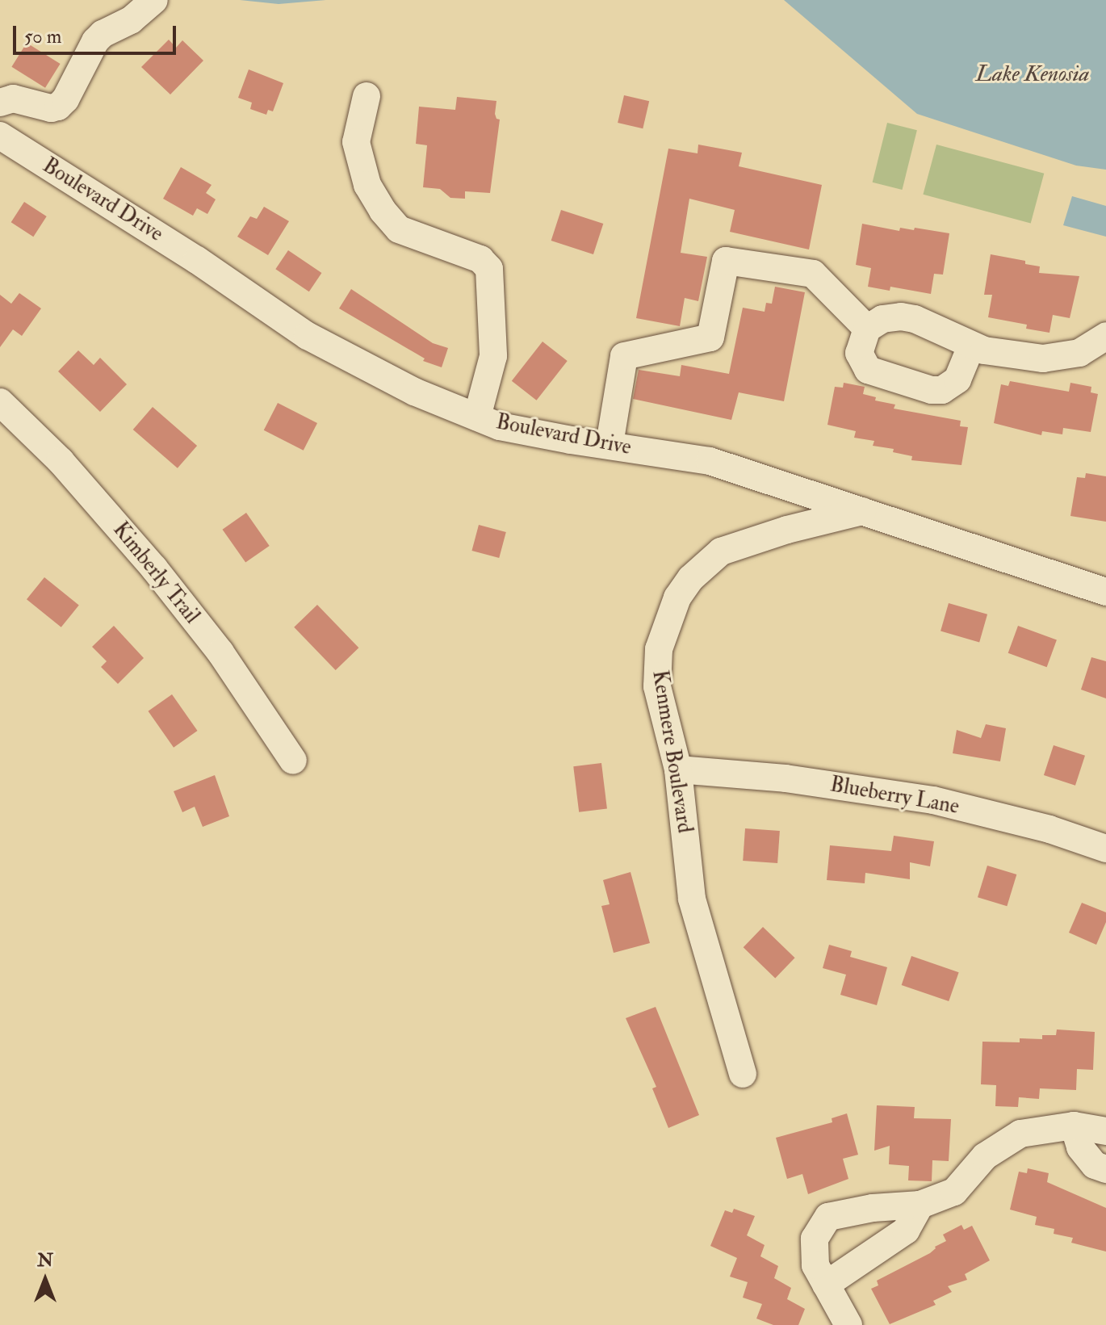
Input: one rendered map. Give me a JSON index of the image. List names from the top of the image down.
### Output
{
  "streets": {
    "street": [
      "Boulevard Drive",
      "Kimberly Trail",
      "Kenmere Boulevard",
      "Blueberry Lane"
    ]
  },
  "crossings": [
    ["Boulevard Drive", "Kenmere Boulevard"],
    ["Kenmere Boulevard", "Blueberry Lane"]
  ],
  "water": ["Lake Kenosia"],
  "scale_bar": "50 m",
  "north": "top"
}
